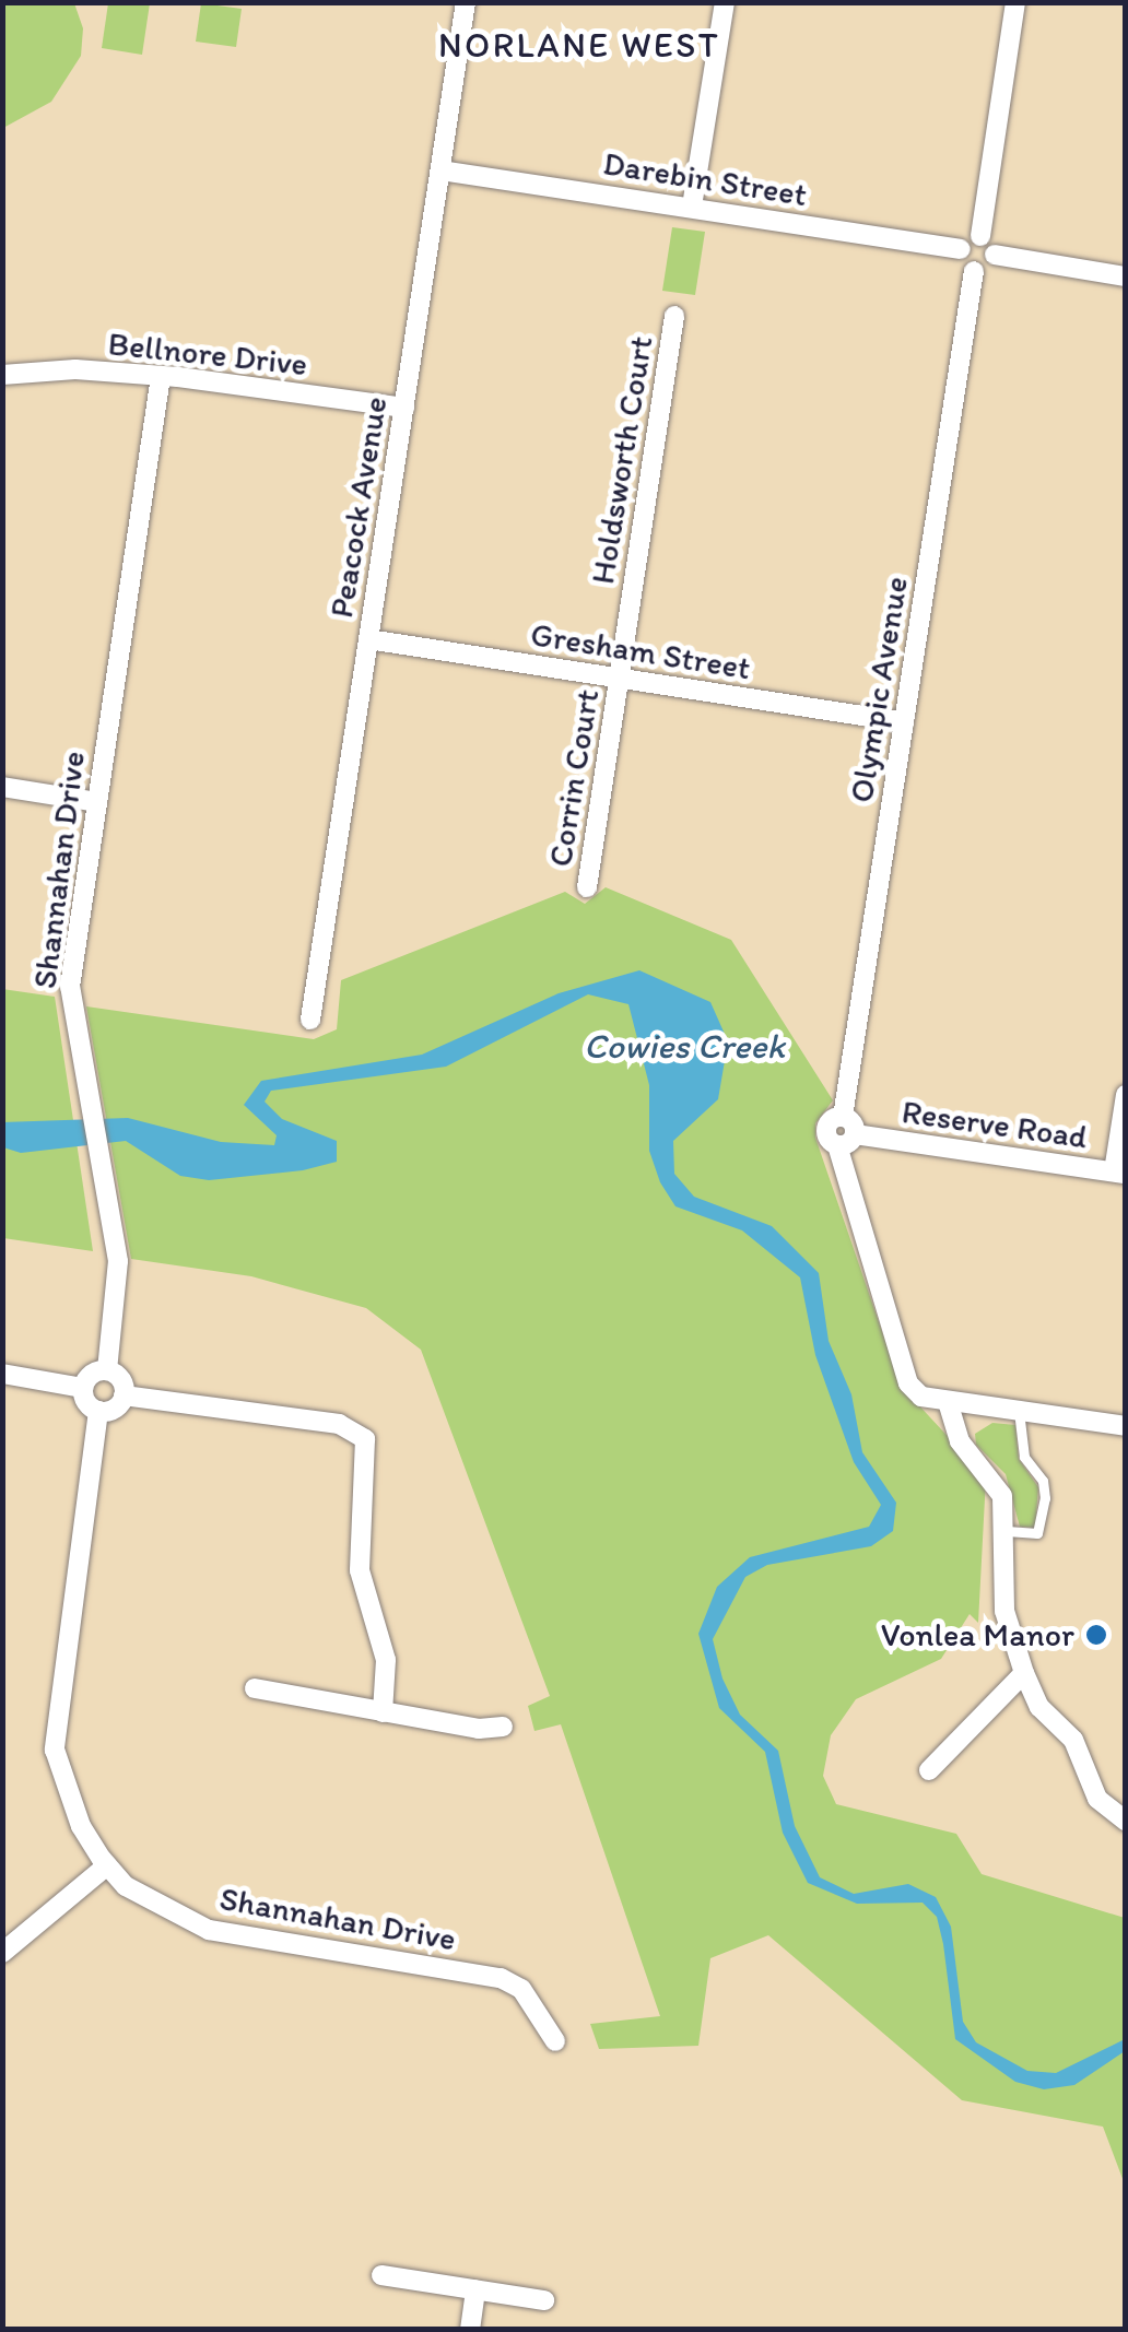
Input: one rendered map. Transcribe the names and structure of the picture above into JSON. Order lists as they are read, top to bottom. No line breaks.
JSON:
{"streets":{"street":["Darebin Street","Bellnore Drive","Holdsworth Court","Peacock Avenue","Gresham Street","Olympic Avenue","Corrin Court","Shannahan Drive","Reserve Road"]},"crossings":[["Darebin Street","Peacock Avenue"],["Bellnore Drive","Peacock Avenue"],["Bellnore Drive","Shannahan Drive"],["Holdsworth Court","Gresham Street"],["Holdsworth Court","Corrin Court"],["Peacock Avenue","Gresham Street"],["Gresham Street","Olympic Avenue"],["Gresham Street","Corrin Court"],["Olympic Avenue","Reserve Road"]],"districts":["NORLANE WEST"],"water":["Cowies Creek"],"places":["Vonlea Manor"]}
